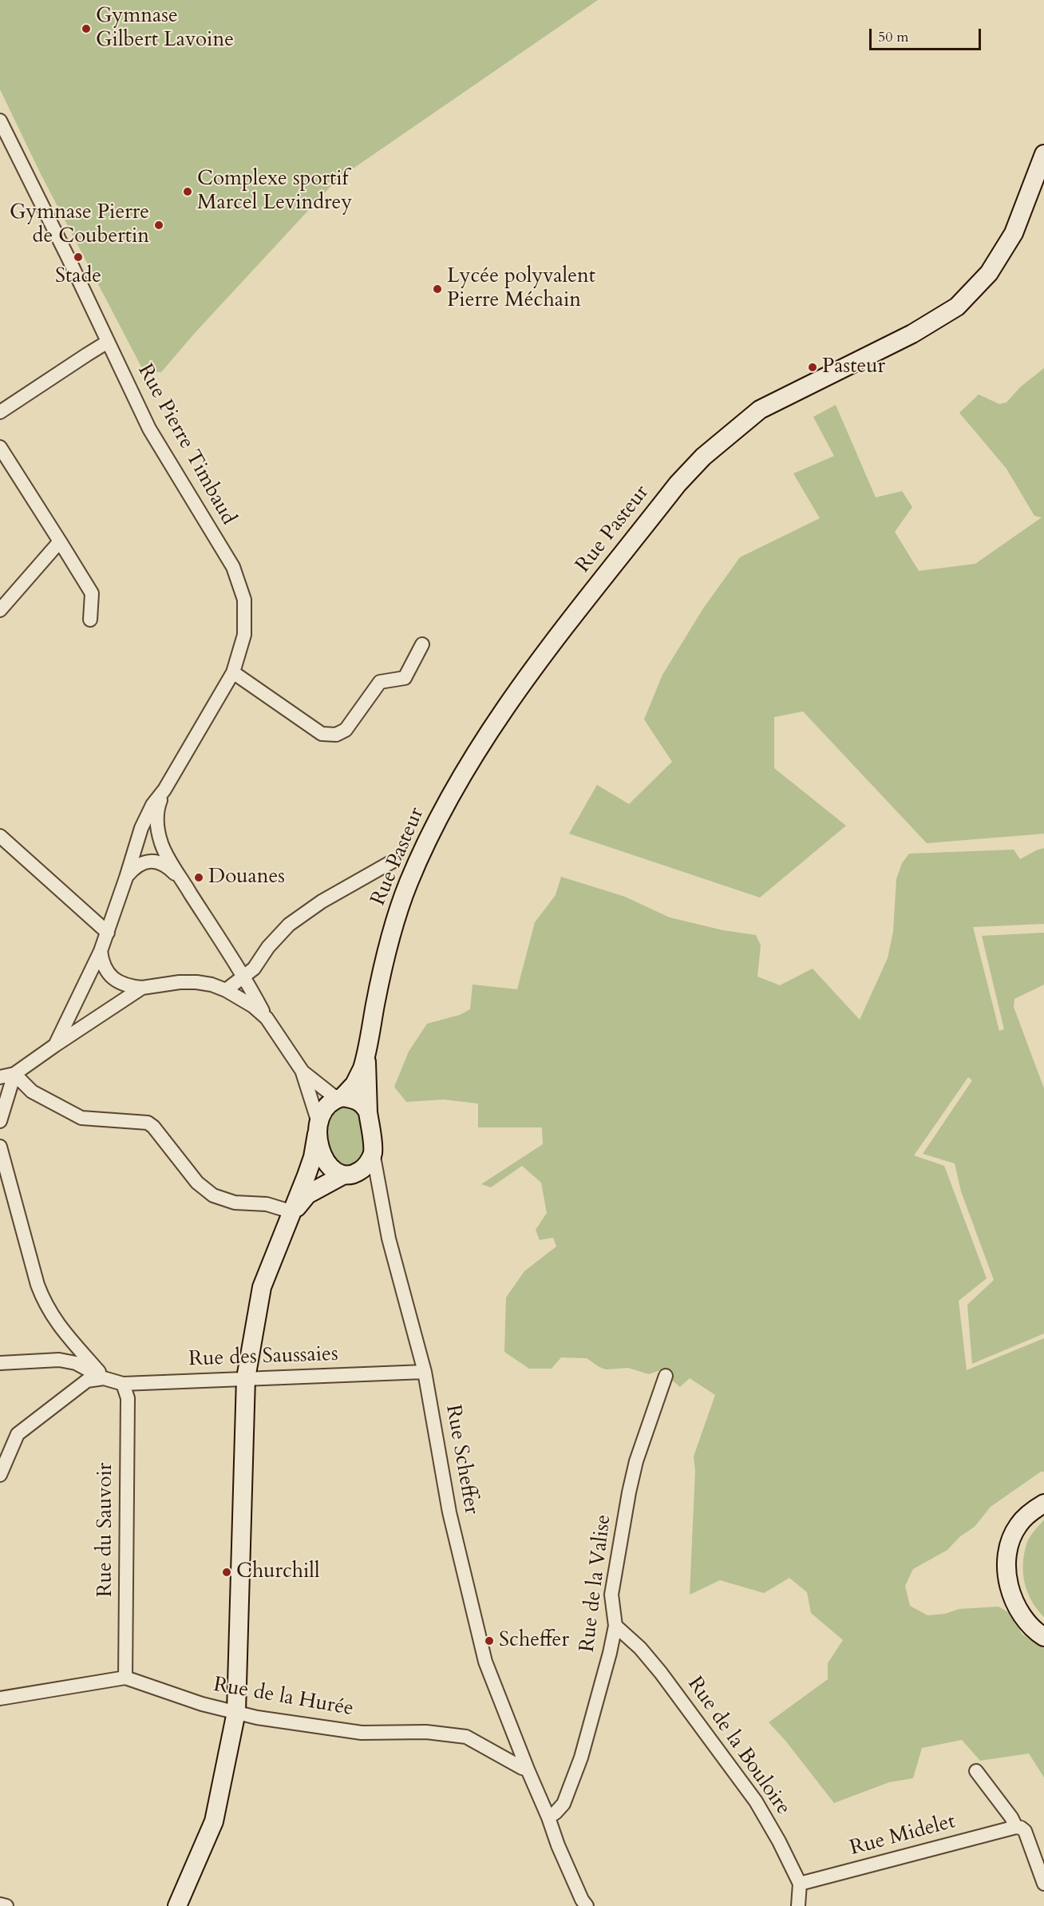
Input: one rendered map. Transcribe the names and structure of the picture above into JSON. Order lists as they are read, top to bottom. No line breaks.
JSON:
{"streets":{"main road":["Rue Pasteur"],"street":["Rue Pierre Timbaud","Rue des Saussaies","Rue Scheffer","Rue du Sauvoir","Rue de la Valise","Rue de la Hurée","Rue de la Bouloire","Rue Midelet"]},"crossings":[["Rue Pasteur","Rue Scheffer"],["Rue des Saussaies","Rue Scheffer"],["Rue des Saussaies","Rue du Sauvoir"],["Rue Scheffer","Rue de la Valise"],["Rue Scheffer","Rue de la Hurée"],["Rue du Sauvoir","Rue de la Hurée"],["Rue de la Valise","Rue de la Bouloire"],["Rue de la Bouloire","Rue Midelet"]],"places":["Gymnase Gilbert Lavoine","Complexe sportif Marcel Levindrey","Gymnase Pierre de Coubertin","Stade","Lycée polyvalent Pierre Méchain","Pasteur","Douanes","Churchill","Scheffer"],"scale_bar":"50 m"}
